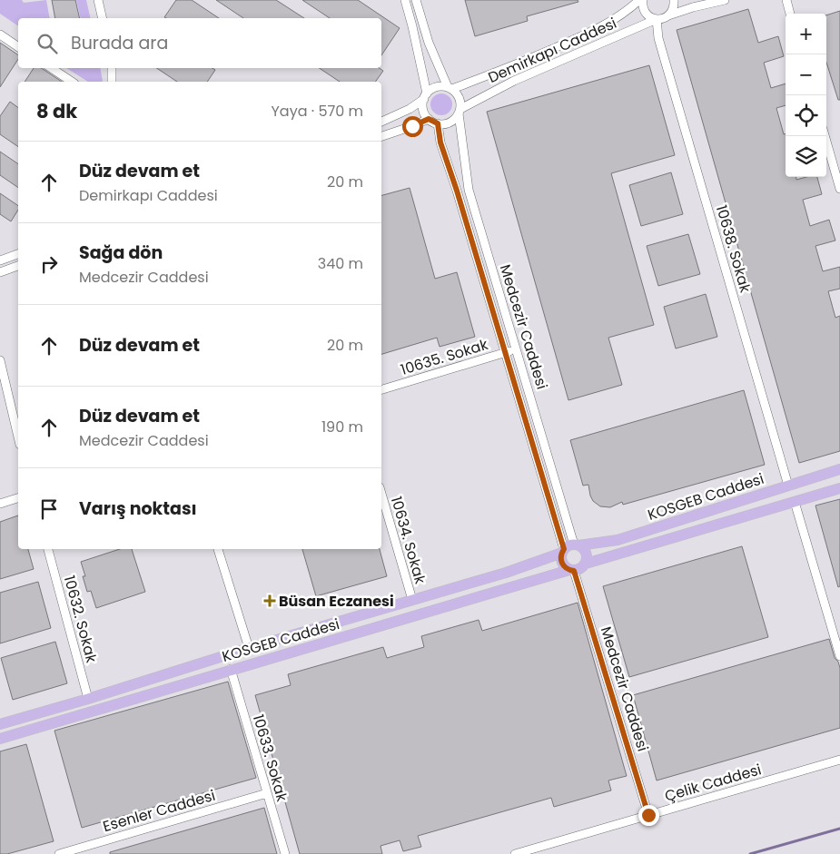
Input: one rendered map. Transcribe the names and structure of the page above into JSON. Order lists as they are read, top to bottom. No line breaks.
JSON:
{"streets":{"main road":["KOSGEB Caddesi"],"street":["Demirkapı Caddesi","10638. Sokak","Medcezir Caddesi","10635. Sokak","10634. Sokak","10632. Sokak","10633. Sokak","Çelik Caddesi","Esenler Caddesi"]},"crossings":[["Demirkapı Caddesi","10638. Sokak"],["Demirkapı Caddesi","Medcezir Caddesi"],["10638. Sokak","KOSGEB Caddesi"],["Medcezir Caddesi","10635. Sokak"],["Medcezir Caddesi","KOSGEB Caddesi"],["Medcezir Caddesi","Çelik Caddesi"],["KOSGEB Caddesi","10634. Sokak"],["KOSGEB Caddesi","10632. Sokak"],["KOSGEB Caddesi","10633. Sokak"],["10633. Sokak","Esenler Caddesi"]],"places":{"health":["Büsan Eczanesi"]},"page":{"map_buttons":["+","−"],"search":"Burada ara","heading":["8 dk","Yaya · 570 m"],"list":[["Düz devam et","Demirkapı Caddesi","20 m"],["Sağa dön","Medcezir Caddesi","340 m"],["Düz devam et","20 m"],["Düz devam et","Medcezir Caddesi","190 m"],"Varış noktası"]}}
